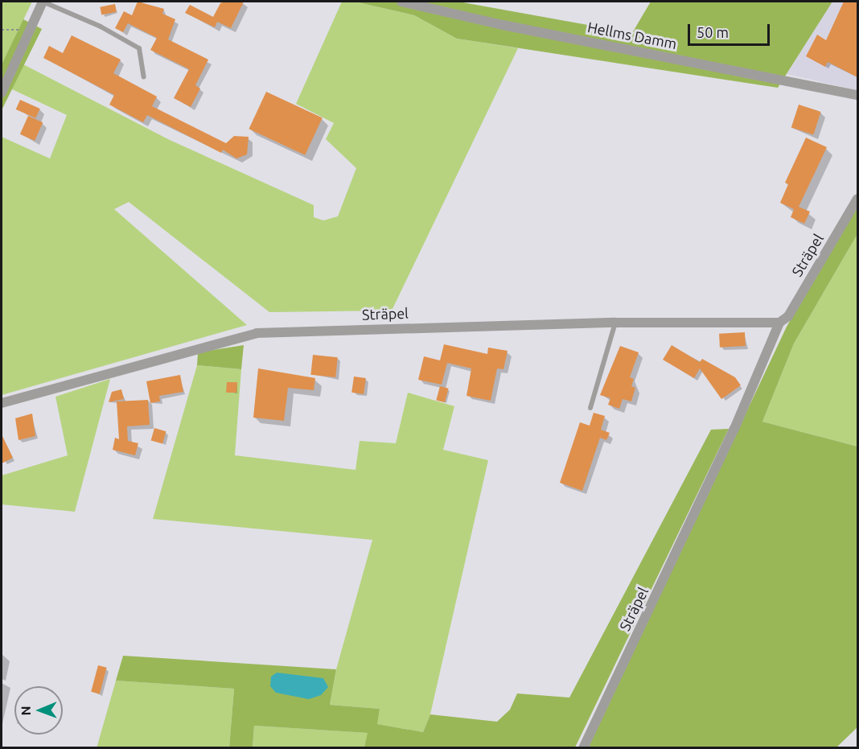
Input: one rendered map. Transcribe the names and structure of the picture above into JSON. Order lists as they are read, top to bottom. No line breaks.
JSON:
{"streets":{"street":["Hellms Damm","Sträpel"]},"scale_bar":"50 m","north":"left"}
